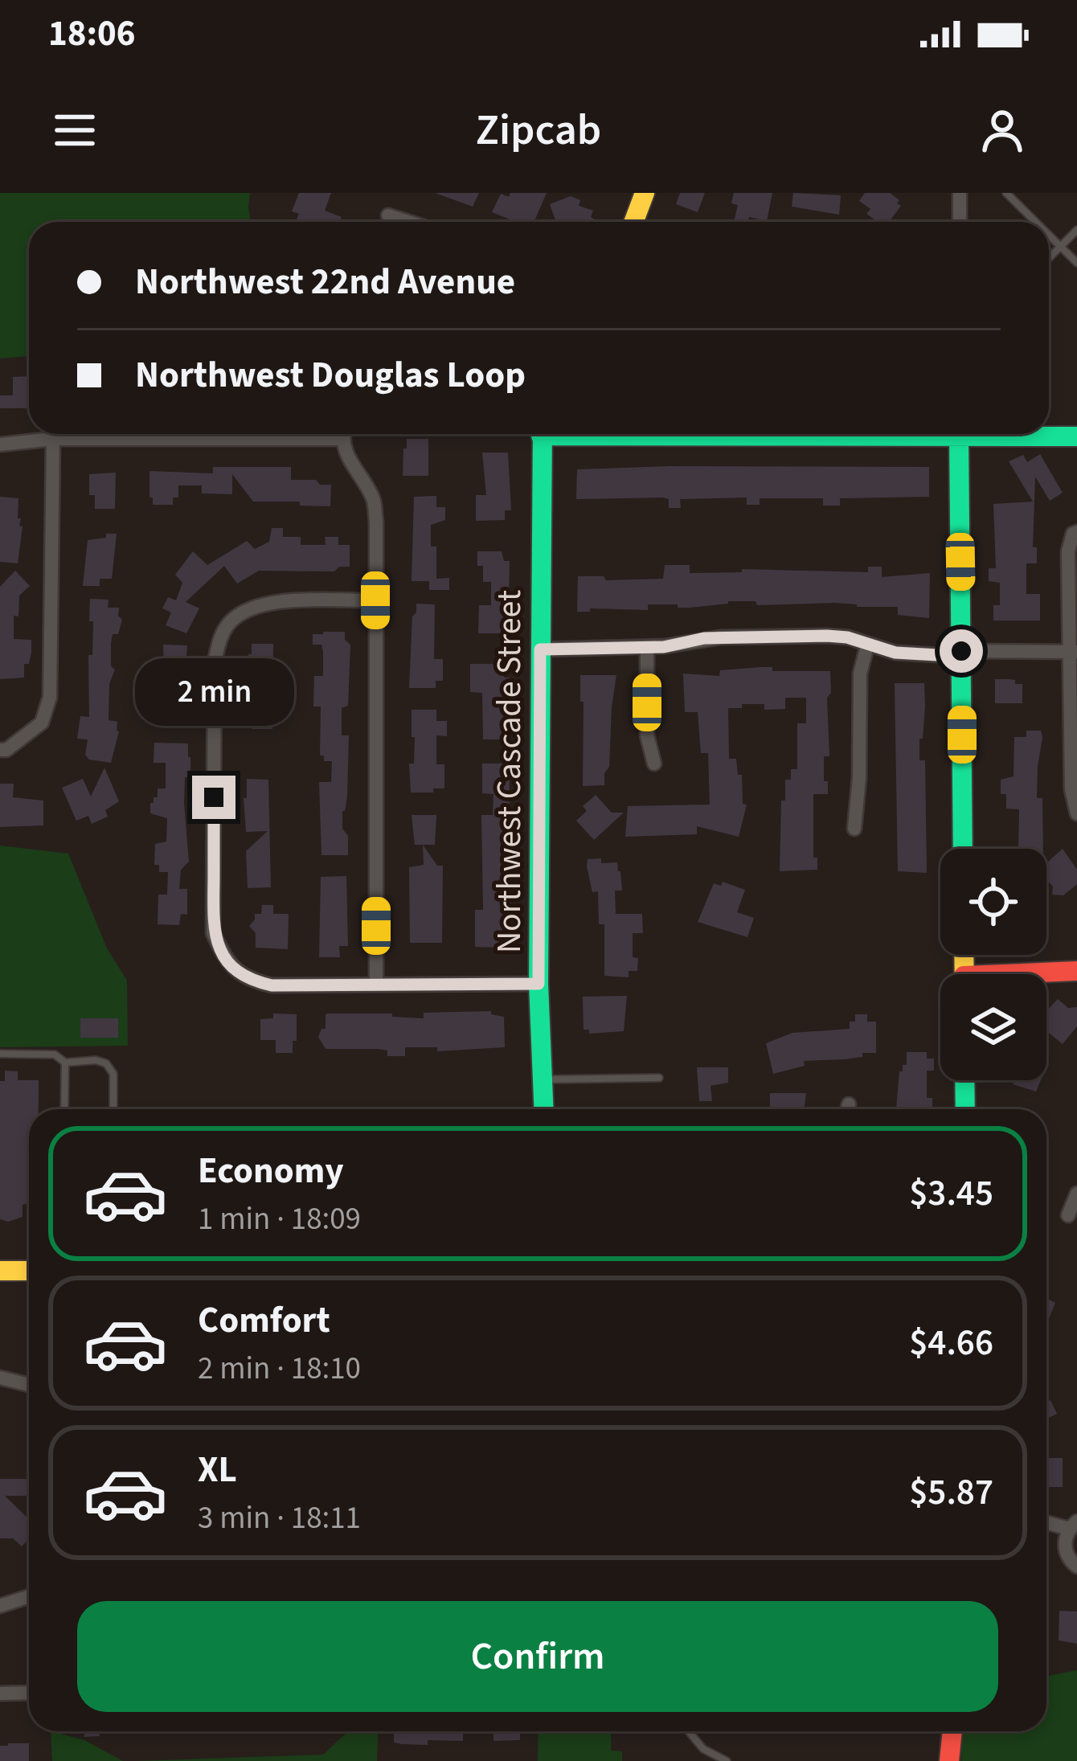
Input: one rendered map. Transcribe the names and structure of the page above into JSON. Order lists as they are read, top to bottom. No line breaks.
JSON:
{"streets":{"street":["Northwest Cascade Street"]},"page":{"status":"18:06","header":"Zipcab","banner":["Northwest 22nd Avenue","Northwest Douglas Loop"],"bubble":"2 min","list":[{"name":"Economy","note":"1 min · 18:09","value":"$3.45"},{"name":"Comfort","note":"2 min · 18:10","value":"$4.66"},{"name":"XL","note":"3 min · 18:11","value":"$5.87"}],"buttons":"Confirm"}}
